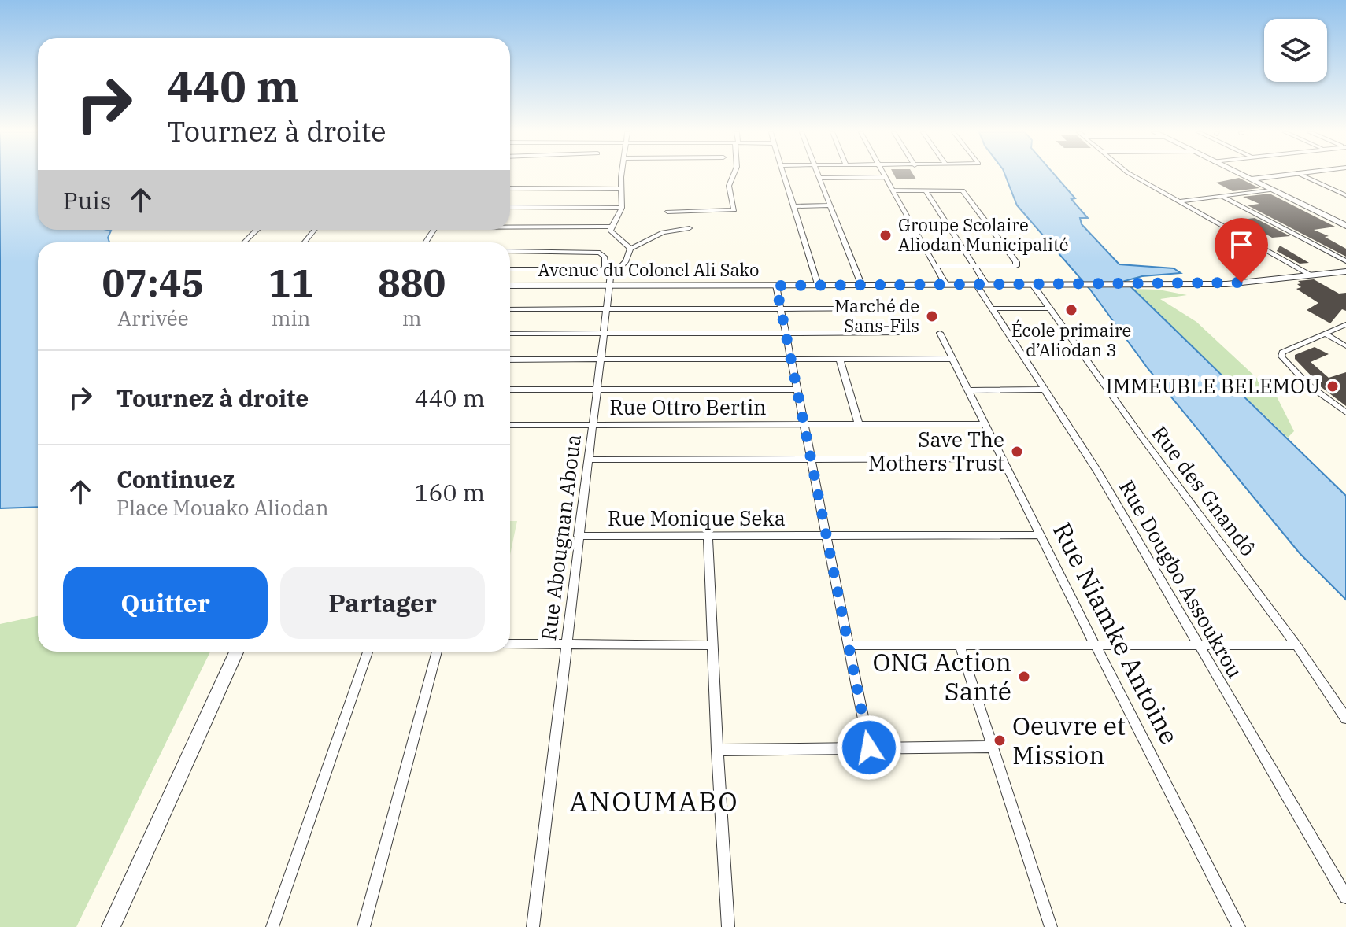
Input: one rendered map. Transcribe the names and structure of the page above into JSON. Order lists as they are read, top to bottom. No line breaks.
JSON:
{"streets":{"street":["Avenue du Colonel Ali Sako","Rue Ottro Bertin","Rue des Gnandô","Rue Monique Seka","Rue Abougnan Aboua","Rue Dougbo Assoukrou","Rue Niamke Antoine"]},"crossings":[["Avenue du Colonel Ali Sako","Rue des Gnandô"],["Avenue du Colonel Ali Sako","Rue Abougnan Aboua"],["Avenue du Colonel Ali Sako","Rue Dougbo Assoukrou"],["Rue Ottro Bertin","Rue Abougnan Aboua"],["Rue Ottro Bertin","Rue Niamke Antoine"],["Rue Monique Seka","Rue Abougnan Aboua"],["Rue Monique Seka","Rue Niamke Antoine"]],"districts":["ANOUMABO"],"places":["Groupe Scolaire Aliodan Municipalité","École primaire d’Aliodan 3","Marché de Sans-Fils","IMMEUBLE BELEMOU","Save The Mothers Trust","ONG Action Santé","Oeuvre et Mission"],"page":{"turn":["440 m","Tournez à droite"],"then":"Puis","eta":["07:45","Arrivée","11","min","880","m"],"list":[{"name":"Tournez à droite","value":"440 m"},{"name":"Continuez","note":"Place Mouako Aliodan","value":"160 m"}],"buttons":["Quitter","Partager"]}}
